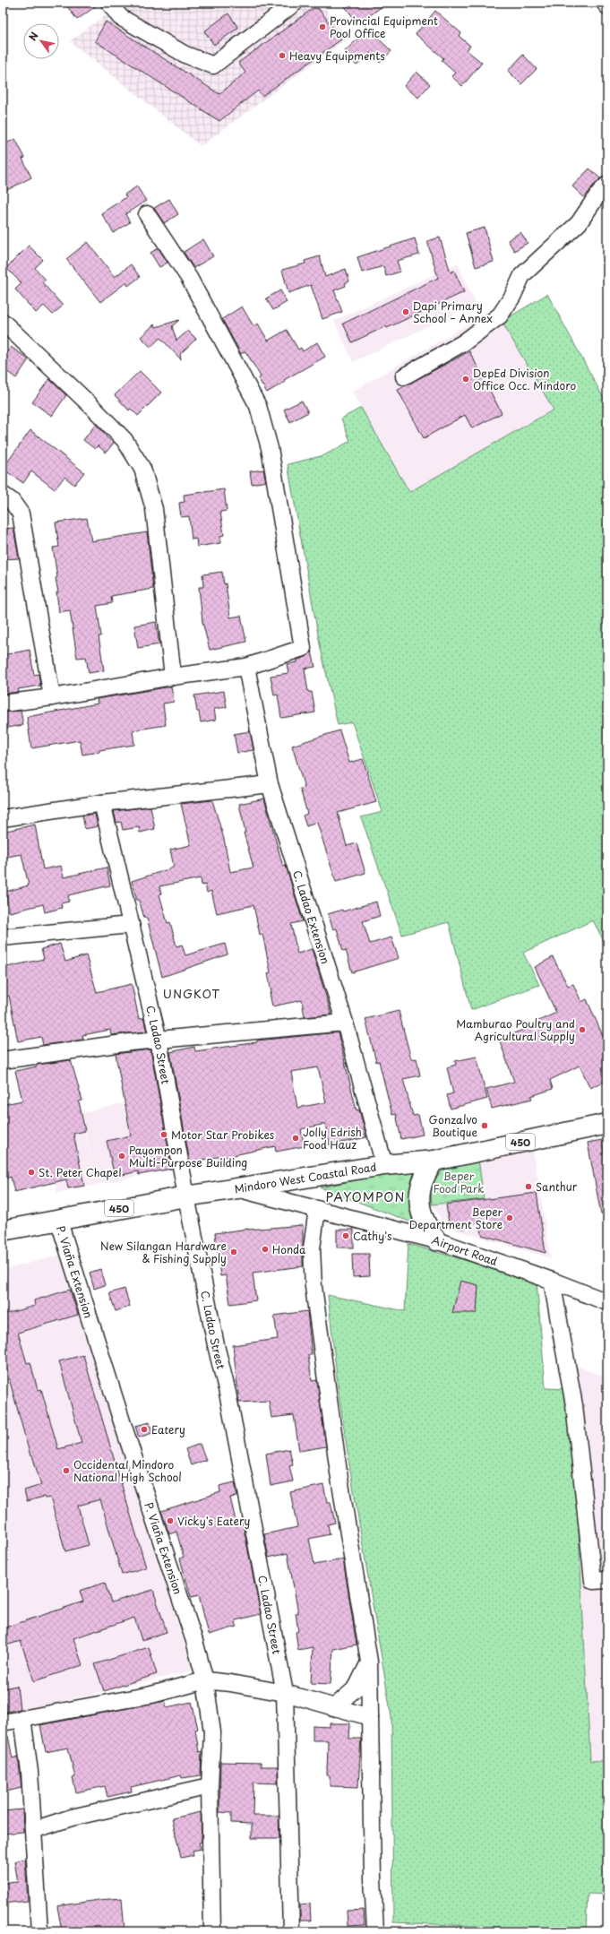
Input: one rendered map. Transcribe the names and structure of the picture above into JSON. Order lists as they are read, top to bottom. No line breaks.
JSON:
{"streets":{"main road":["450","Mindoro West Coastal Road"],"street":["C. Ladao Extension","C. Ladao Street","Airport Road","P. Viaña Extension"]},"crossings":[["C. Ladao Extension","Mindoro West Coastal Road"],["C. Ladao Street","Mindoro West Coastal Road"],["Mindoro West Coastal Road","Airport Road"],["Mindoro West Coastal Road","P. Viaña Extension"]],"districts":["UNGKOT","PAYOMPON"],"parks":["Beper Food Park"],"places":["Provincial Equipment Pool Office","Heavy Equipments","Dapi Primary School – Annex","DepEd Division Office Occ. Mindoro","Mamburao Poultry and Agricultural Supply","Gonzalvo Boutique","Motor Star Probikes","Jolly Edrish Food Hauz","Payompon Multi-Purpose Building","St. Peter Chapel","Santhur","Beper Department Store","Cathy's","Honda","New Silangan Hardware & Fishing Supply","Eatery","Occidental Mindoro National High School","Vicky's Eatery"],"north":"top left"}
